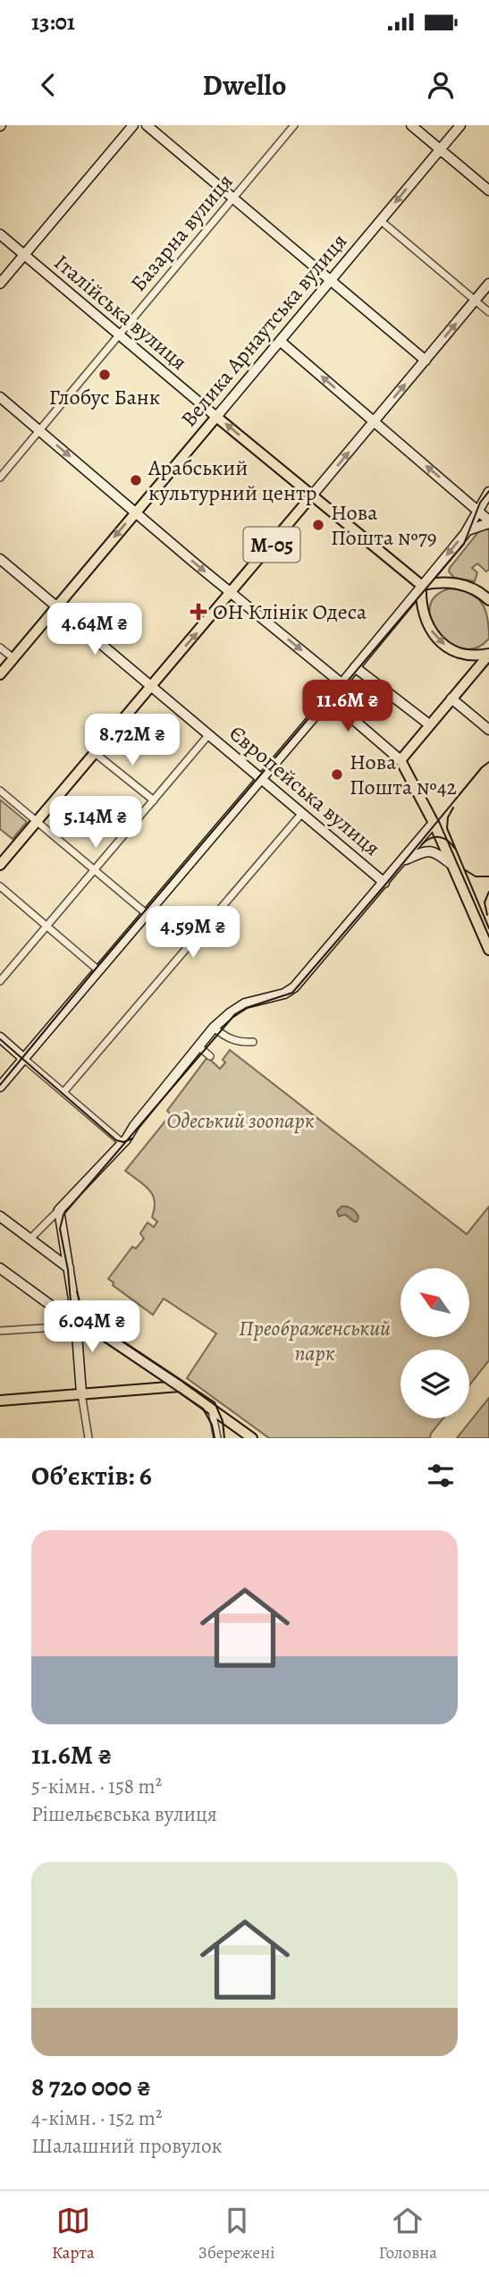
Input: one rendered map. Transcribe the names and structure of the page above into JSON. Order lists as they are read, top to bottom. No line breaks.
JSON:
{"streets":{"main road":["Італійська вулиця","Велика Арнаутська вулиця","М-05","Європейська вулиця"],"street":["Базарна вулиця"]},"crossings":[["Базарна вулиця","Італійська вулиця"],["Італійська вулиця","Велика Арнаутська вулиця"],["Італійська вулиця","М-05"],["Велика Арнаутська вулиця","Європейська вулиця"],["М-05","Європейська вулиця"]],"parks":["Одеський зоопарк","Преображенський парк"],"places":{"other":["Глобус Банк","Арабський культурний центр","Нова Пошта №79","Нова Пошта №42"],"health":["ОН Клінік Одеса"]},"north":"top left","page":{"status":"13:01","header":"Dwello","price":["4.64M ₴","11.6M ₴","8.72M ₴","5.14M ₴","4.59M ₴","6.04M ₴"],"heading":"Об’єктів: 6","list":[{"name":"11.6M ₴","note":"5-кімн. · 158 m² · Рішельєвська вулиця"},{"name":"8 720 000 ₴","note":"4-кімн. · 152 m² · Шалашний провулок"}],"tabs":["Карта","Збережені","Головна"]}}
